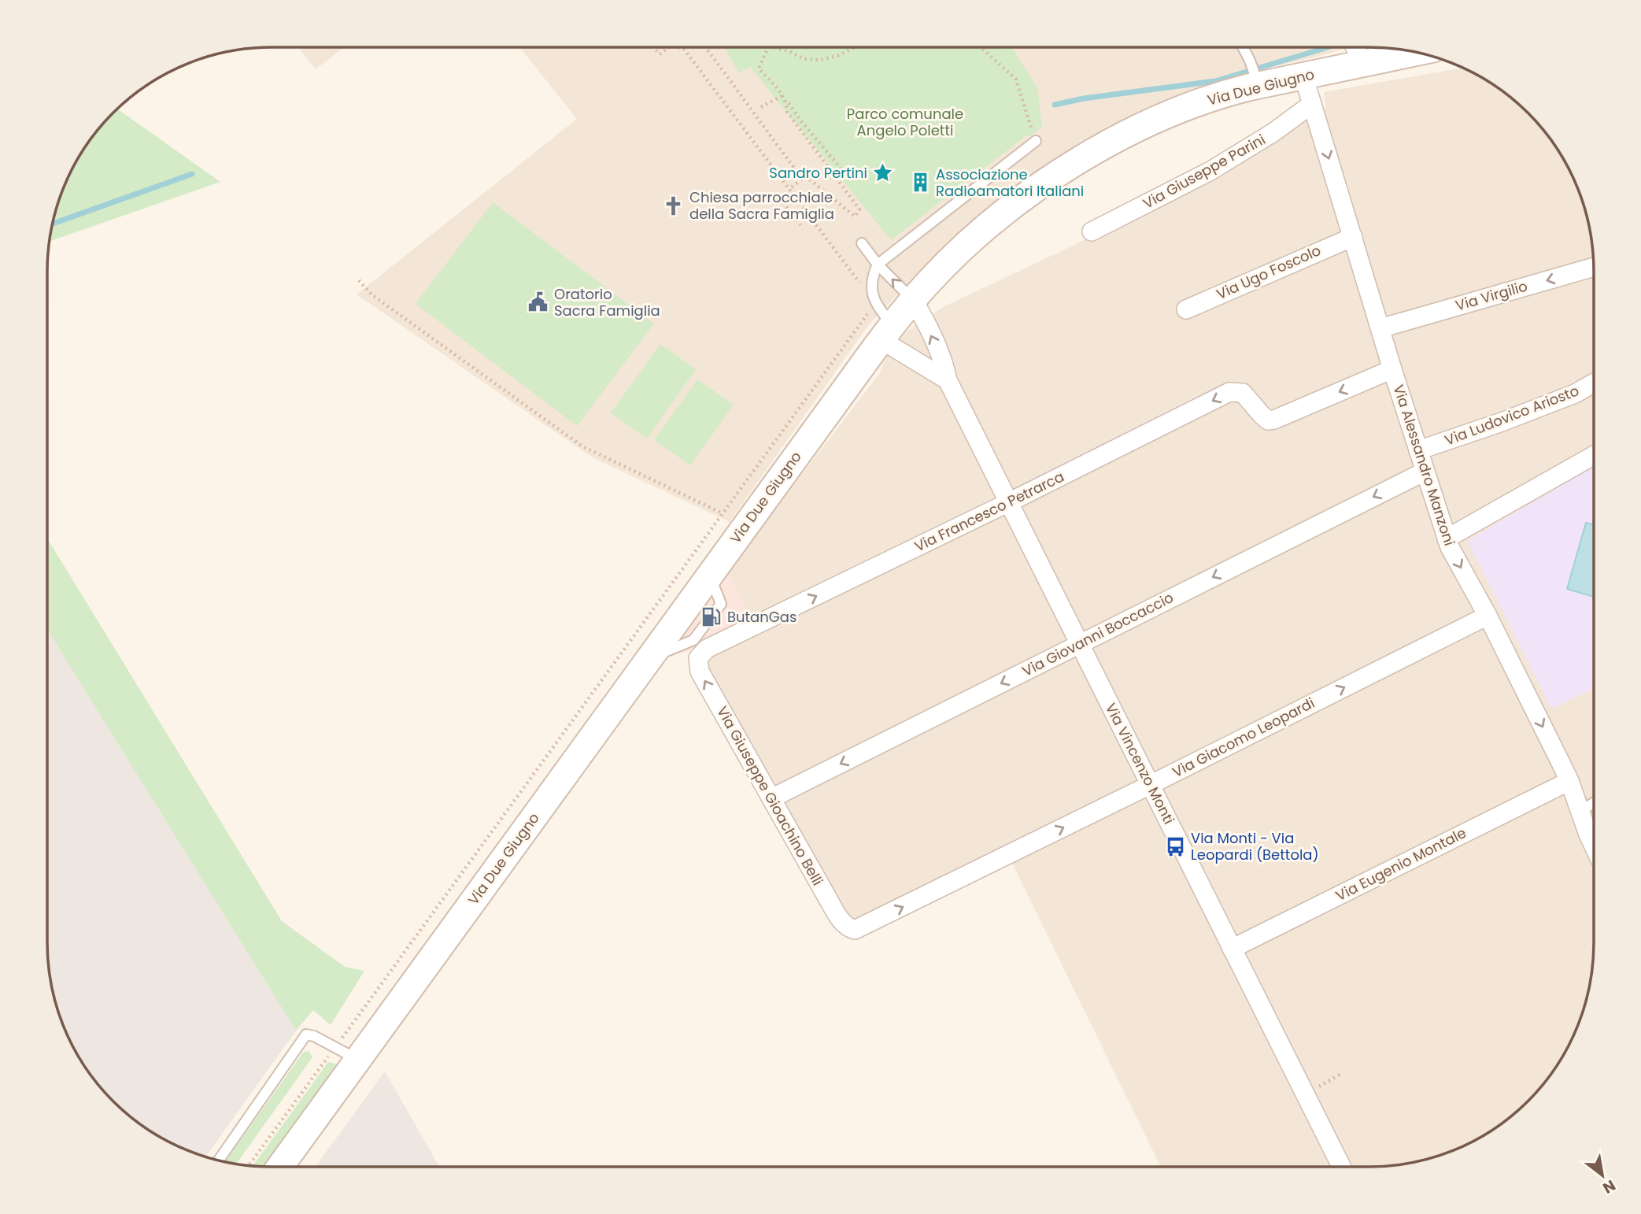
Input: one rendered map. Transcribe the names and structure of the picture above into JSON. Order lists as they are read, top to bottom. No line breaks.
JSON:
{"streets":{"main road":["Via Due Giugno"],"street":["Via Giuseppe Parini","Via Ugo Foscolo","Via Virgilio","Via Ludovico Ariosto","Via Alessandro Manzoni","Via Francesco Petrarca","Via Giovanni Boccaccio","Via Giacomo Leopardi","Via Vincenzo Monti","Via Giuseppe Gioachino Belli","Via Eugenio Montale"]},"crossings":[["Via Due Giugno","Via Alessandro Manzoni"],["Via Due Giugno","Via Vincenzo Monti"],["Via Giuseppe Parini","Via Alessandro Manzoni"],["Via Ugo Foscolo","Via Alessandro Manzoni"],["Via Virgilio","Via Alessandro Manzoni"],["Via Ludovico Ariosto","Via Alessandro Manzoni"],["Via Alessandro Manzoni","Via Francesco Petrarca"],["Via Alessandro Manzoni","Via Giovanni Boccaccio"],["Via Alessandro Manzoni","Via Giacomo Leopardi"],["Via Alessandro Manzoni","Via Eugenio Montale"],["Via Francesco Petrarca","Via Vincenzo Monti"],["Via Francesco Petrarca","Via Giuseppe Gioachino Belli"],["Via Giovanni Boccaccio","Via Vincenzo Monti"],["Via Giovanni Boccaccio","Via Giuseppe Gioachino Belli"],["Via Giacomo Leopardi","Via Vincenzo Monti"],["Via Giacomo Leopardi","Via Giuseppe Gioachino Belli"],["Via Vincenzo Monti","Via Eugenio Montale"]],"one_way":["Via Virgilio","Via Alessandro Manzoni","Via Giovanni Boccaccio","Via Giacomo Leopardi","Via Giuseppe Gioachino Belli"],"parks":["Parco comunale Angelo Poletti"],"places":{"place":["Sandro Pertini"],"building":["Associazione Radioamatori Italiani"],"church":["Chiesa parrocchiale della Sacra Famiglia"],"public building":["Oratorio Sacra Famiglia"],"fuel station":["ButanGas"],"bus stop":["Via Monti - Via Leopardi (Bettola)"]},"north":"bottom right"}
